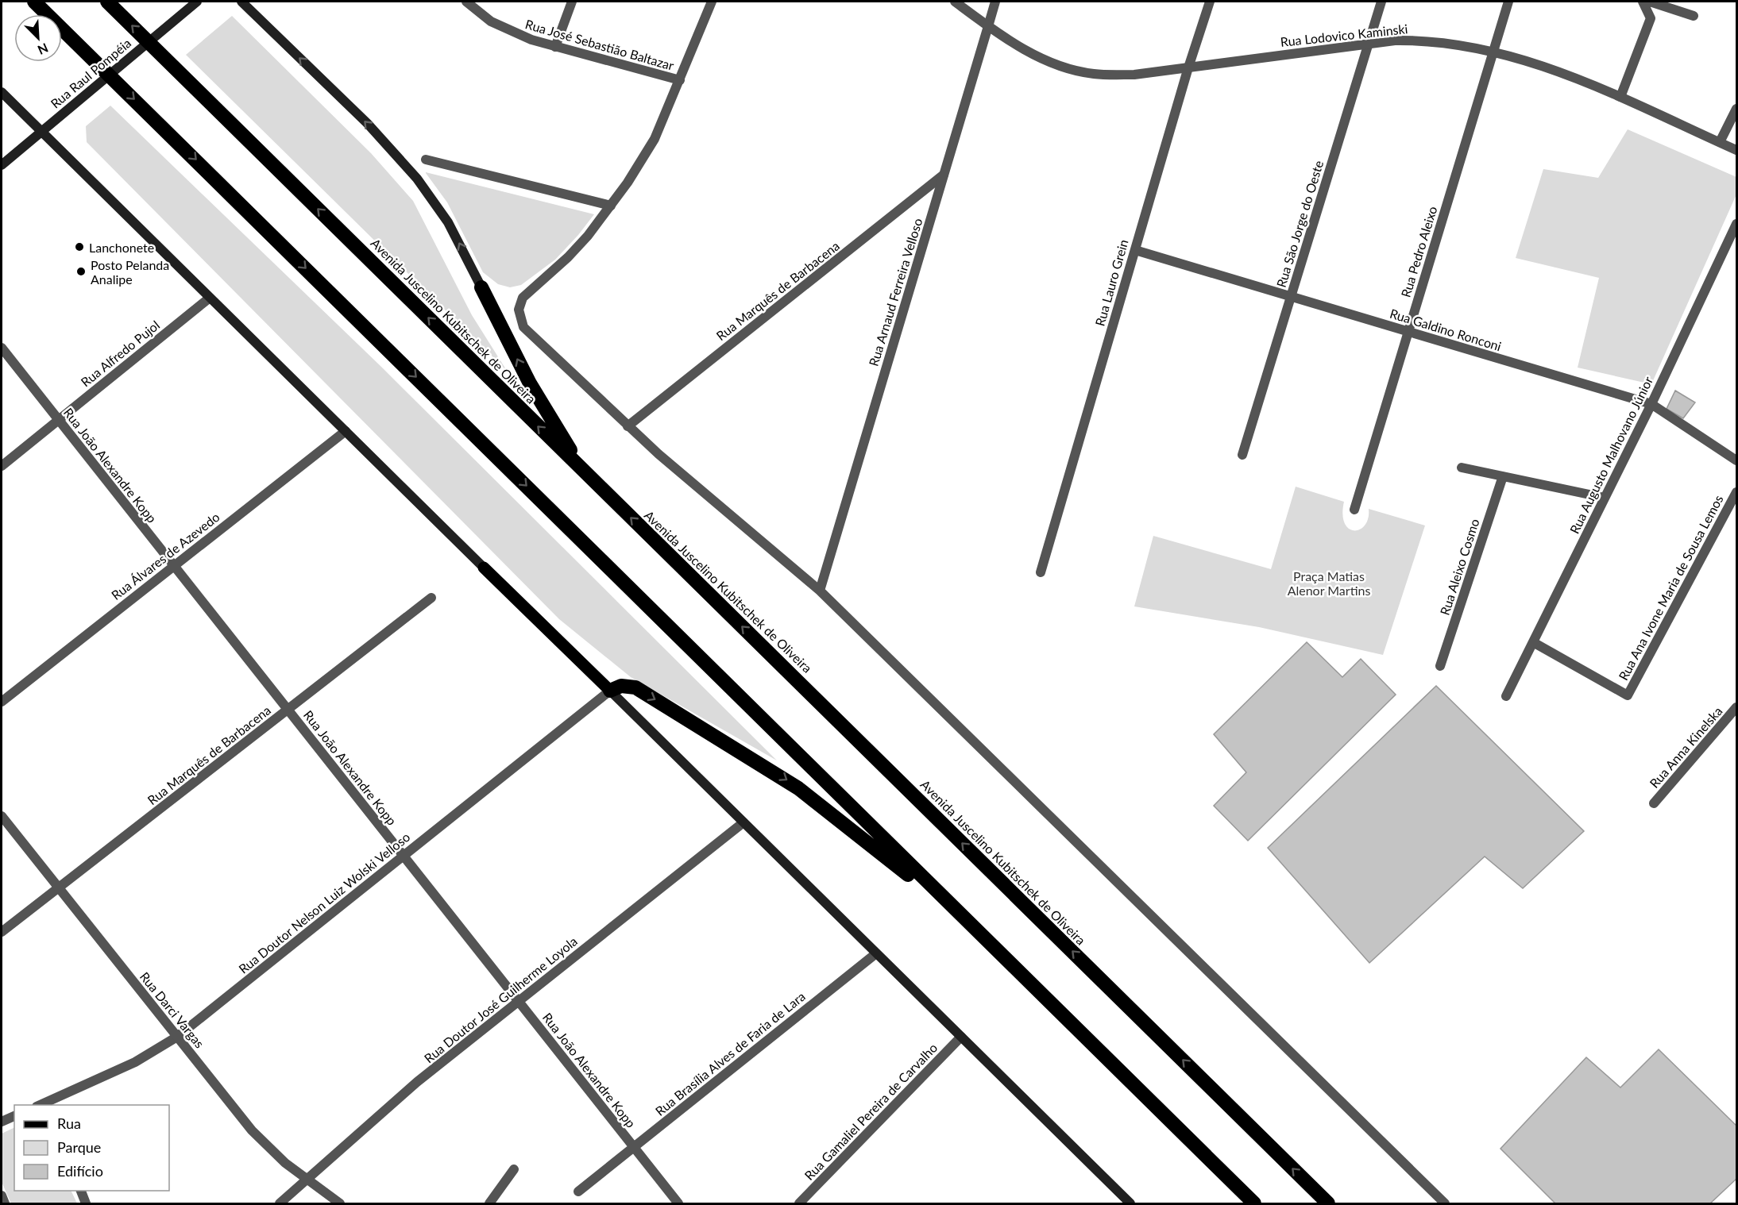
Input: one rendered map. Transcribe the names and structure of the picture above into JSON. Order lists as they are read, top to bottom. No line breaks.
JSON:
{"streets":{"highway":["Avenida Juscelino Kubitschek de Oliveira"],"main road":["Rua Raul Pompéia"],"street":["Rua Lodovico Kaminski","Rua José Sebastião Baltazar","Rua São Jorge do Oeste","Rua Pedro Aleixo","Rua Lauro Grein","Rua Marquês de Barbacena","Rua Arnaud Ferreira Velloso","Rua Galdino Ronconi","Rua Alfredo Pujol","Rua Augusto Malhovano Júnior","Rua João Alexandre Kopp","Rua Álvares de Azevedo","Rua Aleixo Cosmo","Rua Ana Ivone Maria de Sousa Lemos","Rua Anna Kinelska","Rua Doutor Nelson Luiz Wolski Velloso","Rua Doutor José Guilherme Loyola","Rua Darci Vargas","Rua Brasília Alves de Faria de Lara","Rua Gamaliel Pereira de Carvalho"]},"crossings":[["Rua Lodovico Kaminski","Rua São Jorge do Oeste"],["Rua Lodovico Kaminski","Rua Pedro Aleixo"],["Rua Lodovico Kaminski","Rua Lauro Grein"],["Rua Lodovico Kaminski","Rua Arnaud Ferreira Velloso"],["Rua São Jorge do Oeste","Rua Galdino Ronconi"],["Rua Pedro Aleixo","Rua Galdino Ronconi"],["Rua Lauro Grein","Rua Galdino Ronconi"],["Rua Marquês de Barbacena","Rua Arnaud Ferreira Velloso"],["Rua Marquês de Barbacena","Rua João Alexandre Kopp"],["Rua Marquês de Barbacena","Rua Darci Vargas"],["Rua Galdino Ronconi","Rua Augusto Malhovano Júnior"],["Rua Alfredo Pujol","Rua João Alexandre Kopp"],["Rua Augusto Malhovano Júnior","Rua Ana Ivone Maria de Sousa Lemos"],["Rua João Alexandre Kopp","Rua Álvares de Azevedo"],["Rua João Alexandre Kopp","Rua Doutor Nelson Luiz Wolski Velloso"],["Rua João Alexandre Kopp","Rua Doutor José Guilherme Loyola"],["Rua João Alexandre Kopp","Rua Brasília Alves de Faria de Lara"],["Rua Doutor Nelson Luiz Wolski Velloso","Rua Darci Vargas"],["Rua Doutor José Guilherme Loyola","Rua Darci Vargas"]],"parks":["Praça Matias Alenor Martins"],"places":["Lanchonete","Posto Pelanda Analipe"],"legend":["Rua","Parque","Edifício"],"north":"bottom right"}
